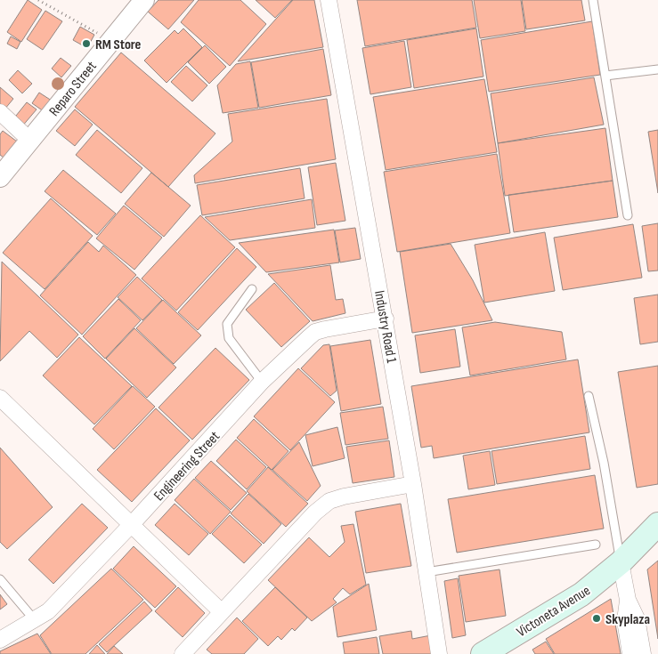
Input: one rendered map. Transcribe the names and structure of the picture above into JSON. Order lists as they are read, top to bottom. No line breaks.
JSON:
{"streets":{"main road":["Victoneta Avenue"],"street":["Reparo Street","Industry Road 1","Engineering Street"]},"crossings":[["Industry Road 1","Engineering Street"]],"places":["RM Store","Skyplaza"]}
